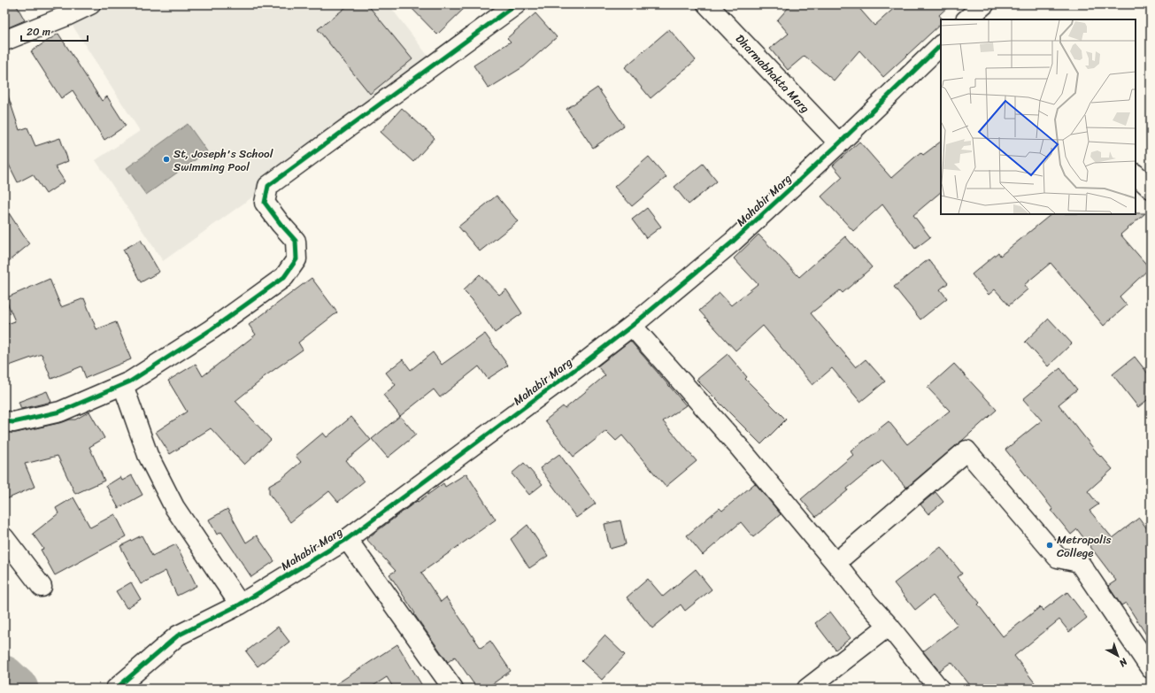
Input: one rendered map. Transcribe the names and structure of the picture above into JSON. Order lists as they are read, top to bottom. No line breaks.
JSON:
{"streets":{"street":["Dharmabhakta Marg","Mahabir Marg"]},"crossings":[["Dharmabhakta Marg","Mahabir Marg"]],"places":["St, Joseph's School Swimming Pool","Metropolis College"],"scale_bar":"20 m","north":"bottom right"}
